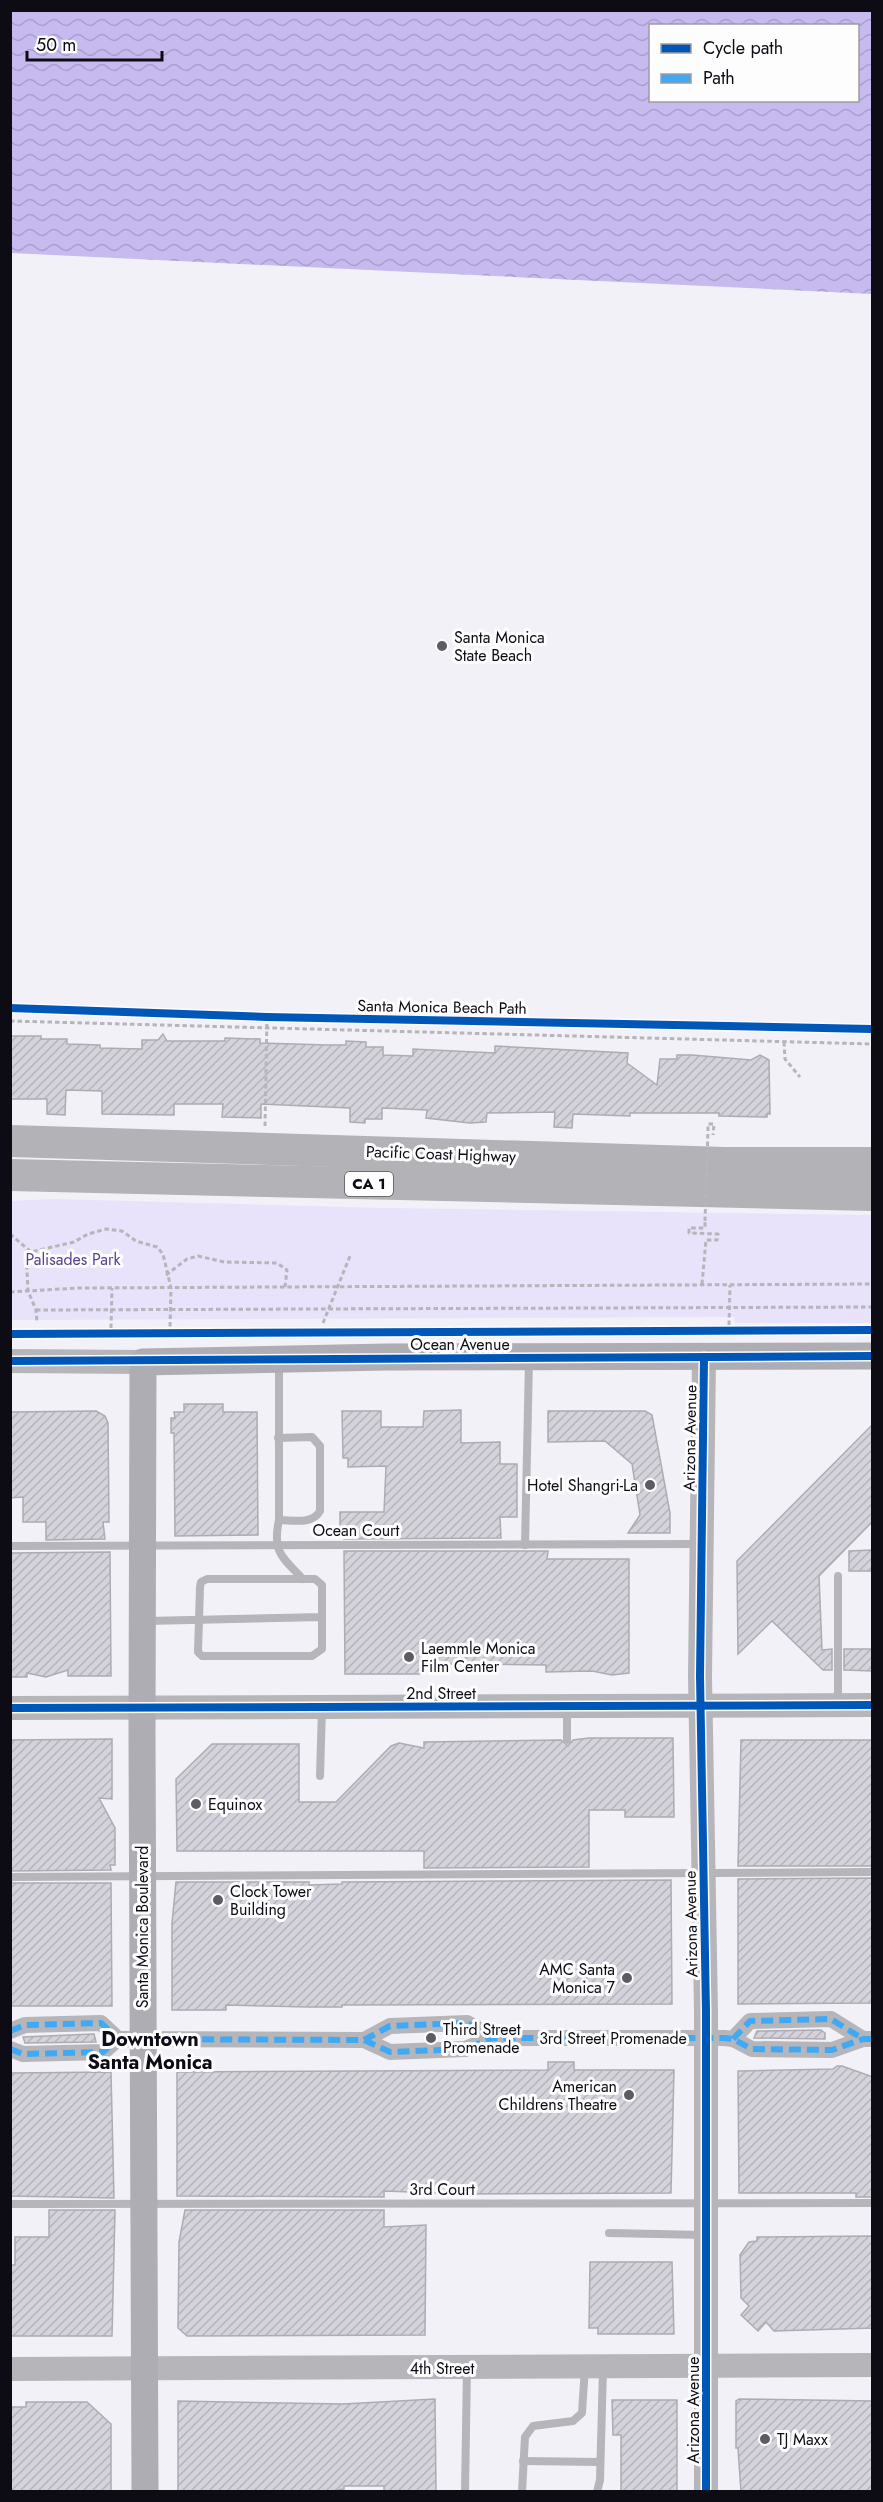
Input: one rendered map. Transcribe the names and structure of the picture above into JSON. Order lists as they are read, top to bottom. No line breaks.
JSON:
{"streets":{"highway":["Pacific Coast Highway","CA 1"],"main road":["Ocean Avenue","Santa Monica Boulevard"],"street":["Arizona Avenue","2nd Street","3rd Street Promenade","4th Street"],"lane":["Ocean Court","3rd Court"],"cycle path":["Santa Monica Beach Path"]},"crossings":[["Ocean Avenue","Arizona Avenue"],["Ocean Avenue","Santa Monica Boulevard"],["Arizona Avenue","Ocean Court"],["Arizona Avenue","2nd Street"],["Arizona Avenue","3rd Street Promenade"],["Arizona Avenue","3rd Court"],["Arizona Avenue","4th Street"],["Ocean Court","Santa Monica Boulevard"],["2nd Street","Santa Monica Boulevard"],["Santa Monica Boulevard","3rd Street Promenade"],["Santa Monica Boulevard","3rd Court"],["Santa Monica Boulevard","4th Street"]],"districts":["Downtown Santa Monica"],"parks":["Palisades Park"],"places":["Santa Monica State Beach","Hotel Shangri-La","Laemmle Monica Film Center","Equinox","Clock Tower Building","AMC Santa Monica 7","Third Street Promenade","American Childrens Theatre","TJ Maxx"],"legend":["Cycle path","Path"],"scale_bar":"50 m"}
